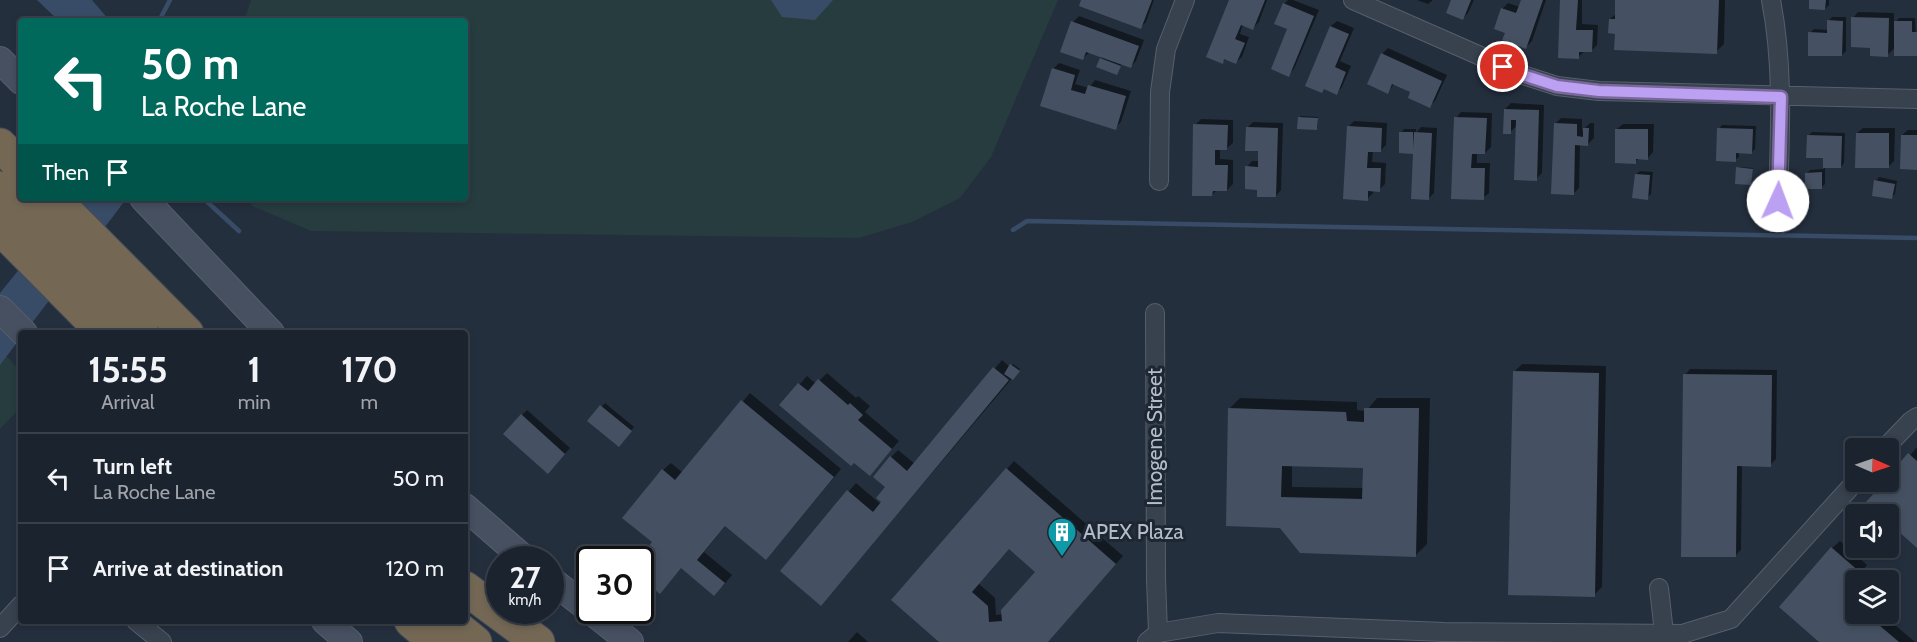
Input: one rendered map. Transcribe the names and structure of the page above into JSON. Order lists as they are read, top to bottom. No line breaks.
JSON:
{"streets":{"street":["Imogene Street"]},"places":{"building":["APEX Plaza"]},"north":"right","page":{"turn":["50 m","La Roche Lane"],"then":"Then","eta":["15:55","Arrival","1","min","170","m"],"list":[{"name":"Turn left","note":"La Roche Lane","value":"50 m"},{"name":"Arrive at destination","value":"120 m"}],"speed":"27 km/h","limit":"30"}}
